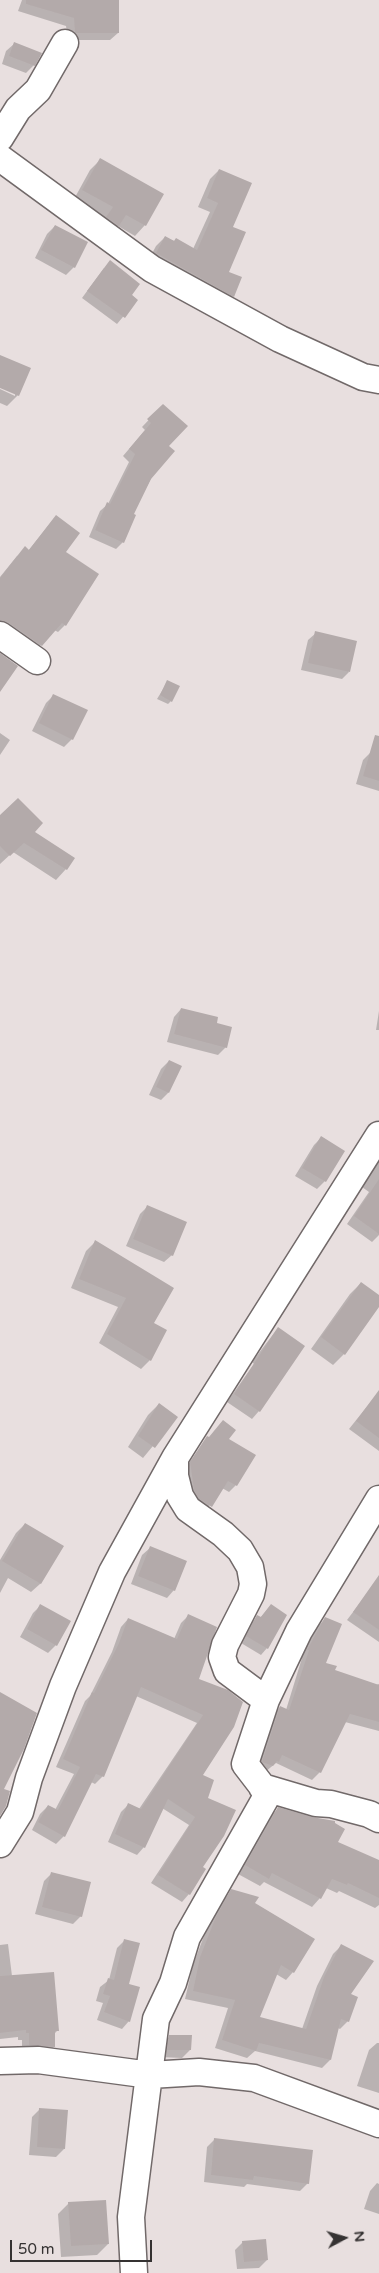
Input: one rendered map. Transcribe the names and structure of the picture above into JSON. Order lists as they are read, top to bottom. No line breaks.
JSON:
{"scale_bar":"50 m","north":"right"}
